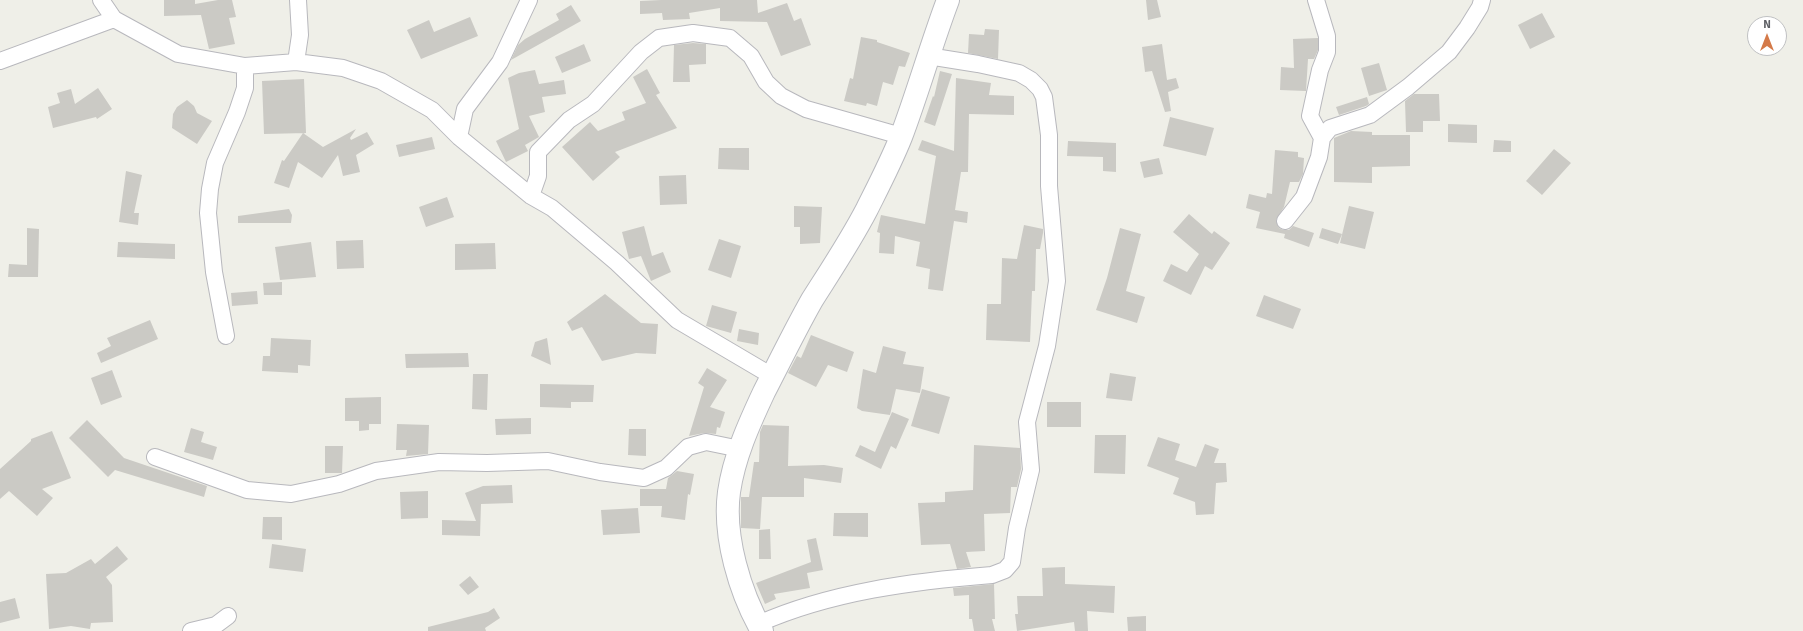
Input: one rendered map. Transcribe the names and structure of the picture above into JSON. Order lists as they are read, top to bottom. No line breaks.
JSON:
{"north":"top"}
